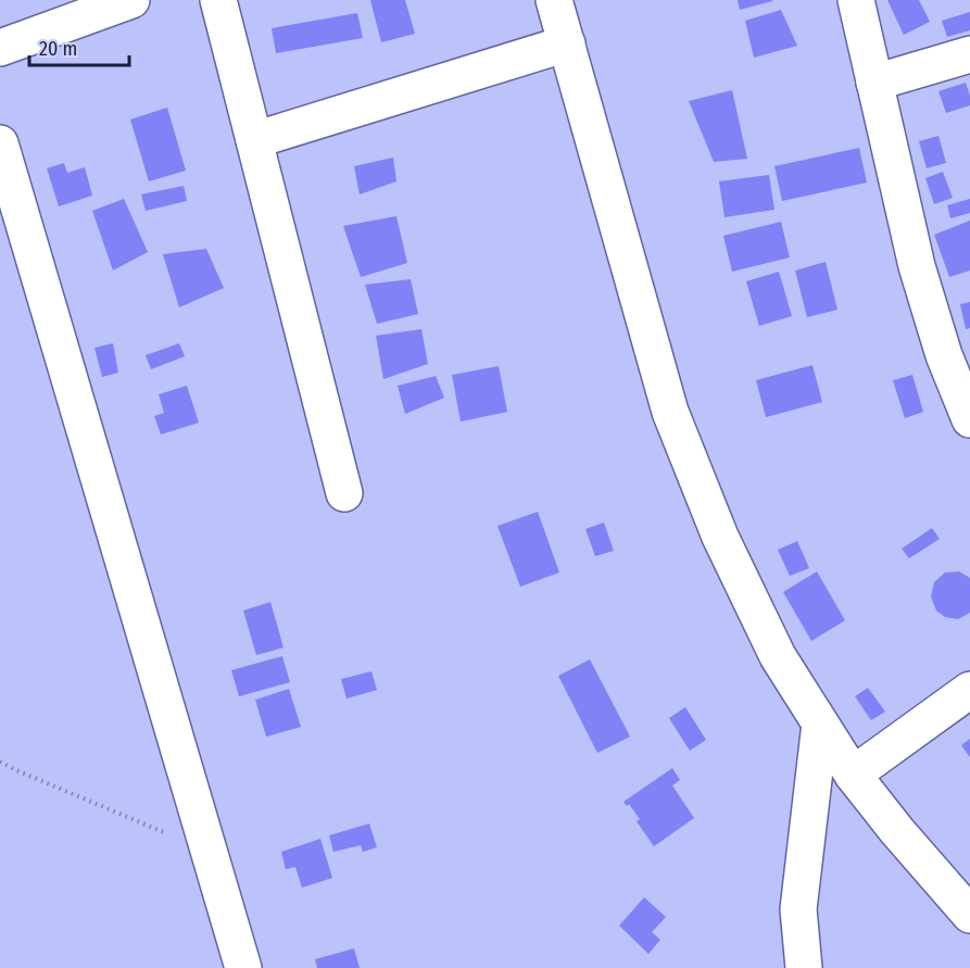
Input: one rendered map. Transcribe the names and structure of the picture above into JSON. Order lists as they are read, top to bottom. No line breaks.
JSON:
{"scale_bar":"20 m"}
